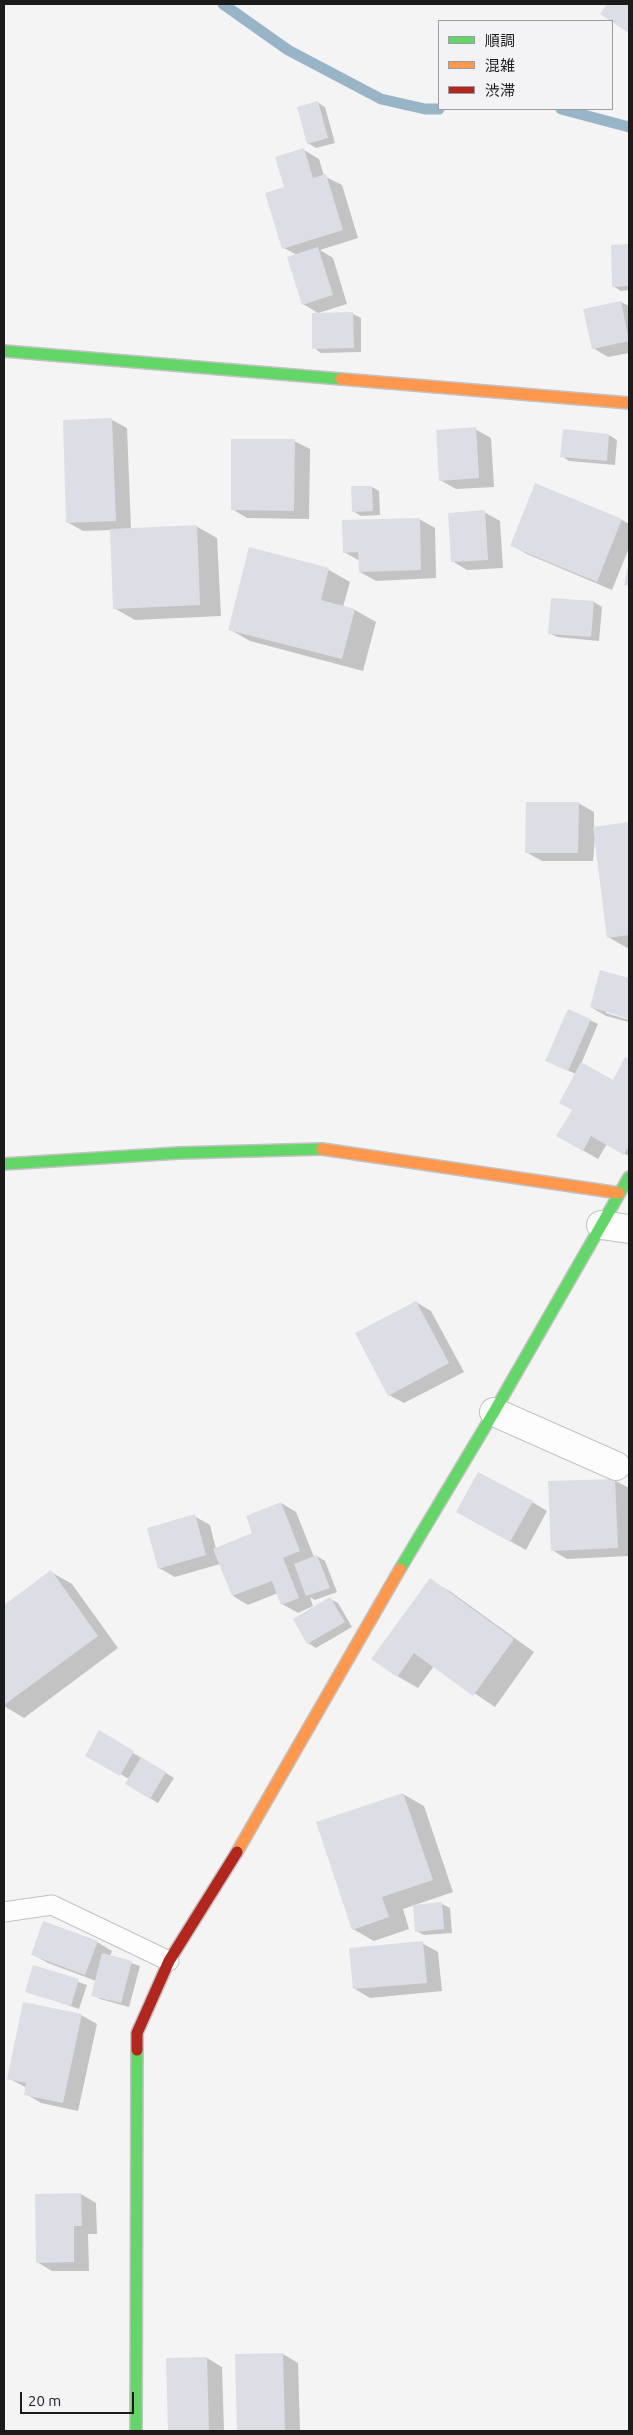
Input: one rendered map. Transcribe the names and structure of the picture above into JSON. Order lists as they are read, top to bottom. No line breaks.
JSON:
{"legend":["順調","混雑","渋滞"],"scale_bar":"20 m"}
